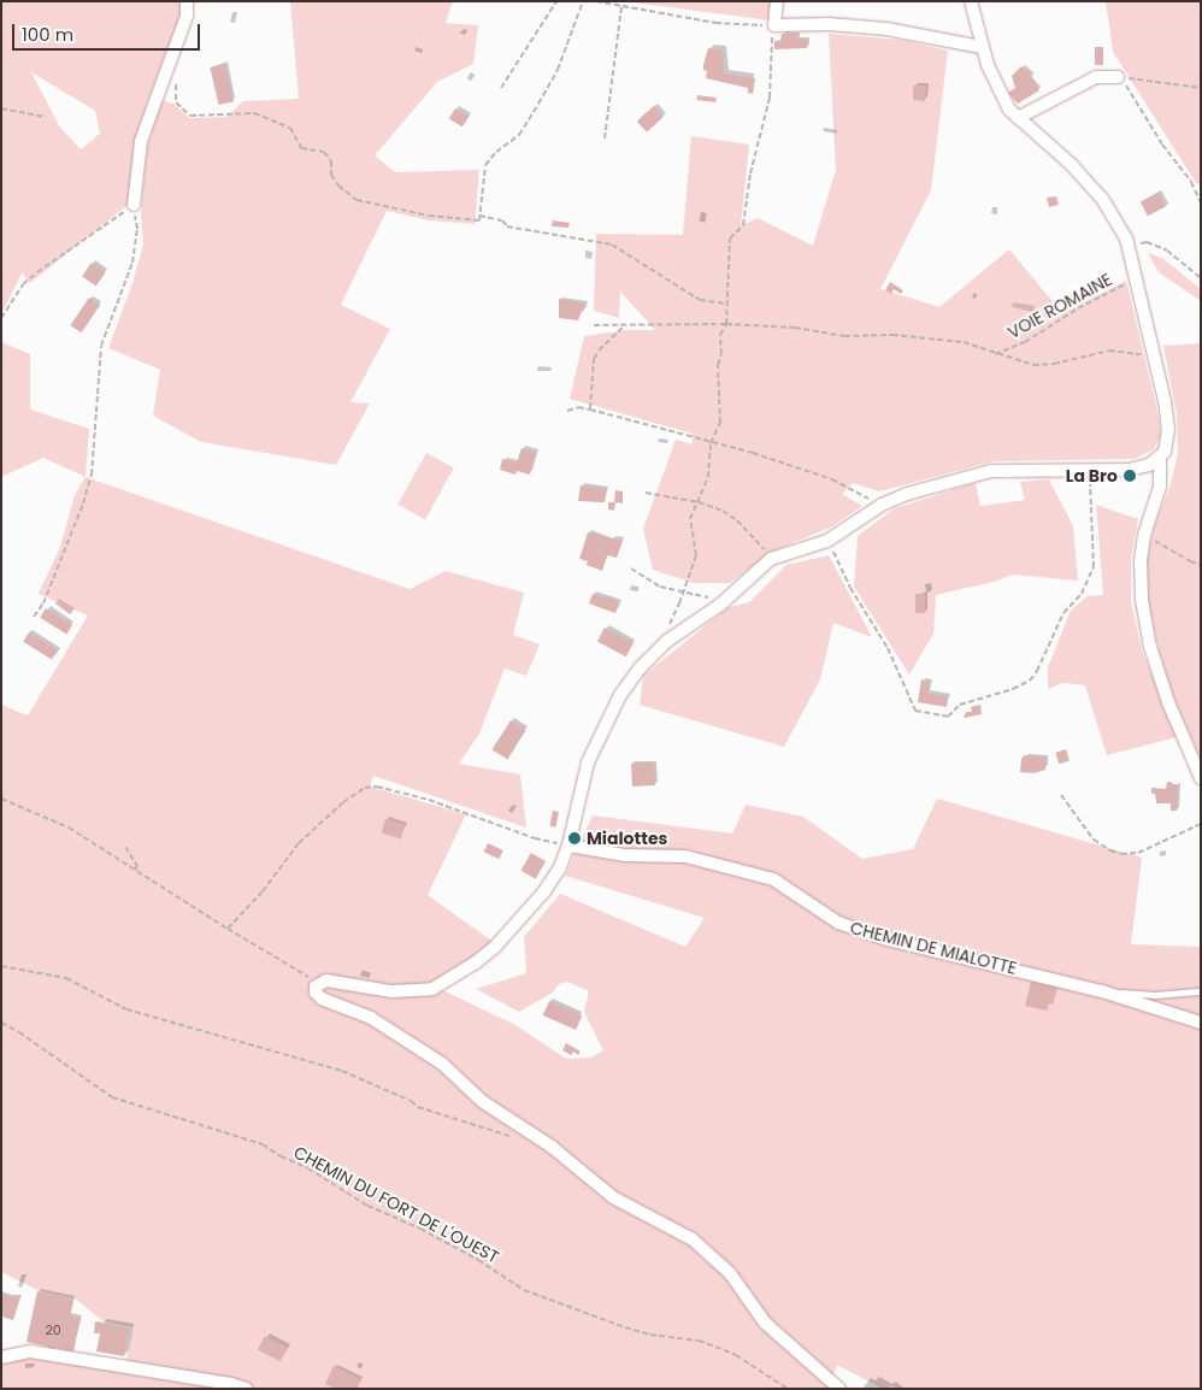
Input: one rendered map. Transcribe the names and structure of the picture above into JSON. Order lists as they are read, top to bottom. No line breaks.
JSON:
{"streets":{"street":["CHEMIN DE MIALOTTE"],"path":["VOIE ROMAINE","CHEMIN DU FORT DE L'OUEST"]},"places":["La Bro","Mialottes"],"house_numbers":["20"],"scale_bar":"100 m"}
